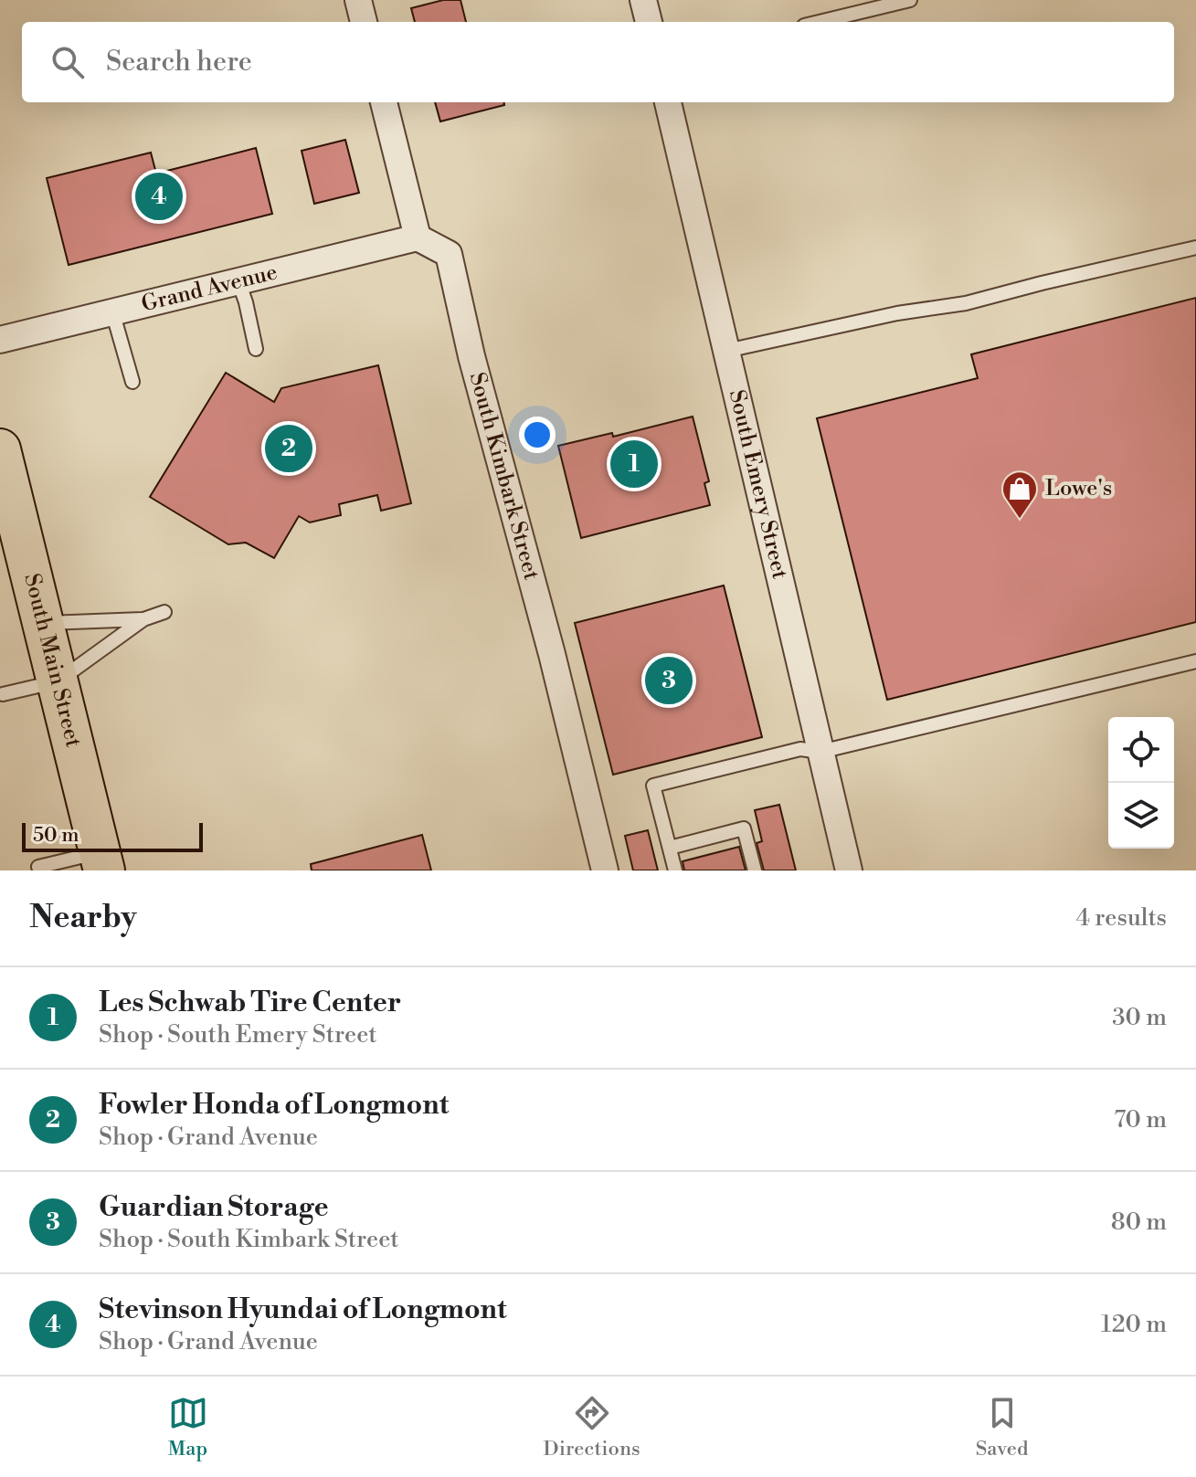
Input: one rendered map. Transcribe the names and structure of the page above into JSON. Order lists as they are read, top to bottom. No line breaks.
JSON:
{"streets":{"main road":["South Main Street"],"street":["Grand Avenue","South Kimbark Street","South Emery Street"]},"crossings":[["Grand Avenue","South Kimbark Street"]],"places":{"shop":["Lowe's"]},"scale_bar":"50 m","page":{"search":"Search here","pins":["4","2","1","3"],"scale":"50 m","heading":["Nearby","4 results"],"list":[{"mark":"1","name":"Les Schwab Tire Center","note":"Shop · South Emery Street","value":"30 m"},{"mark":"2","name":"Fowler Honda of Longmont","note":"Shop · Grand Avenue","value":"70 m"},{"mark":"3","name":"Guardian Storage","note":"Shop · South Kimbark Street","value":"80 m"},{"mark":"4","name":"Stevinson Hyundai of Longmont","note":"Shop · Grand Avenue","value":"120 m"}],"nav":["Map","Directions","Saved"]}}
